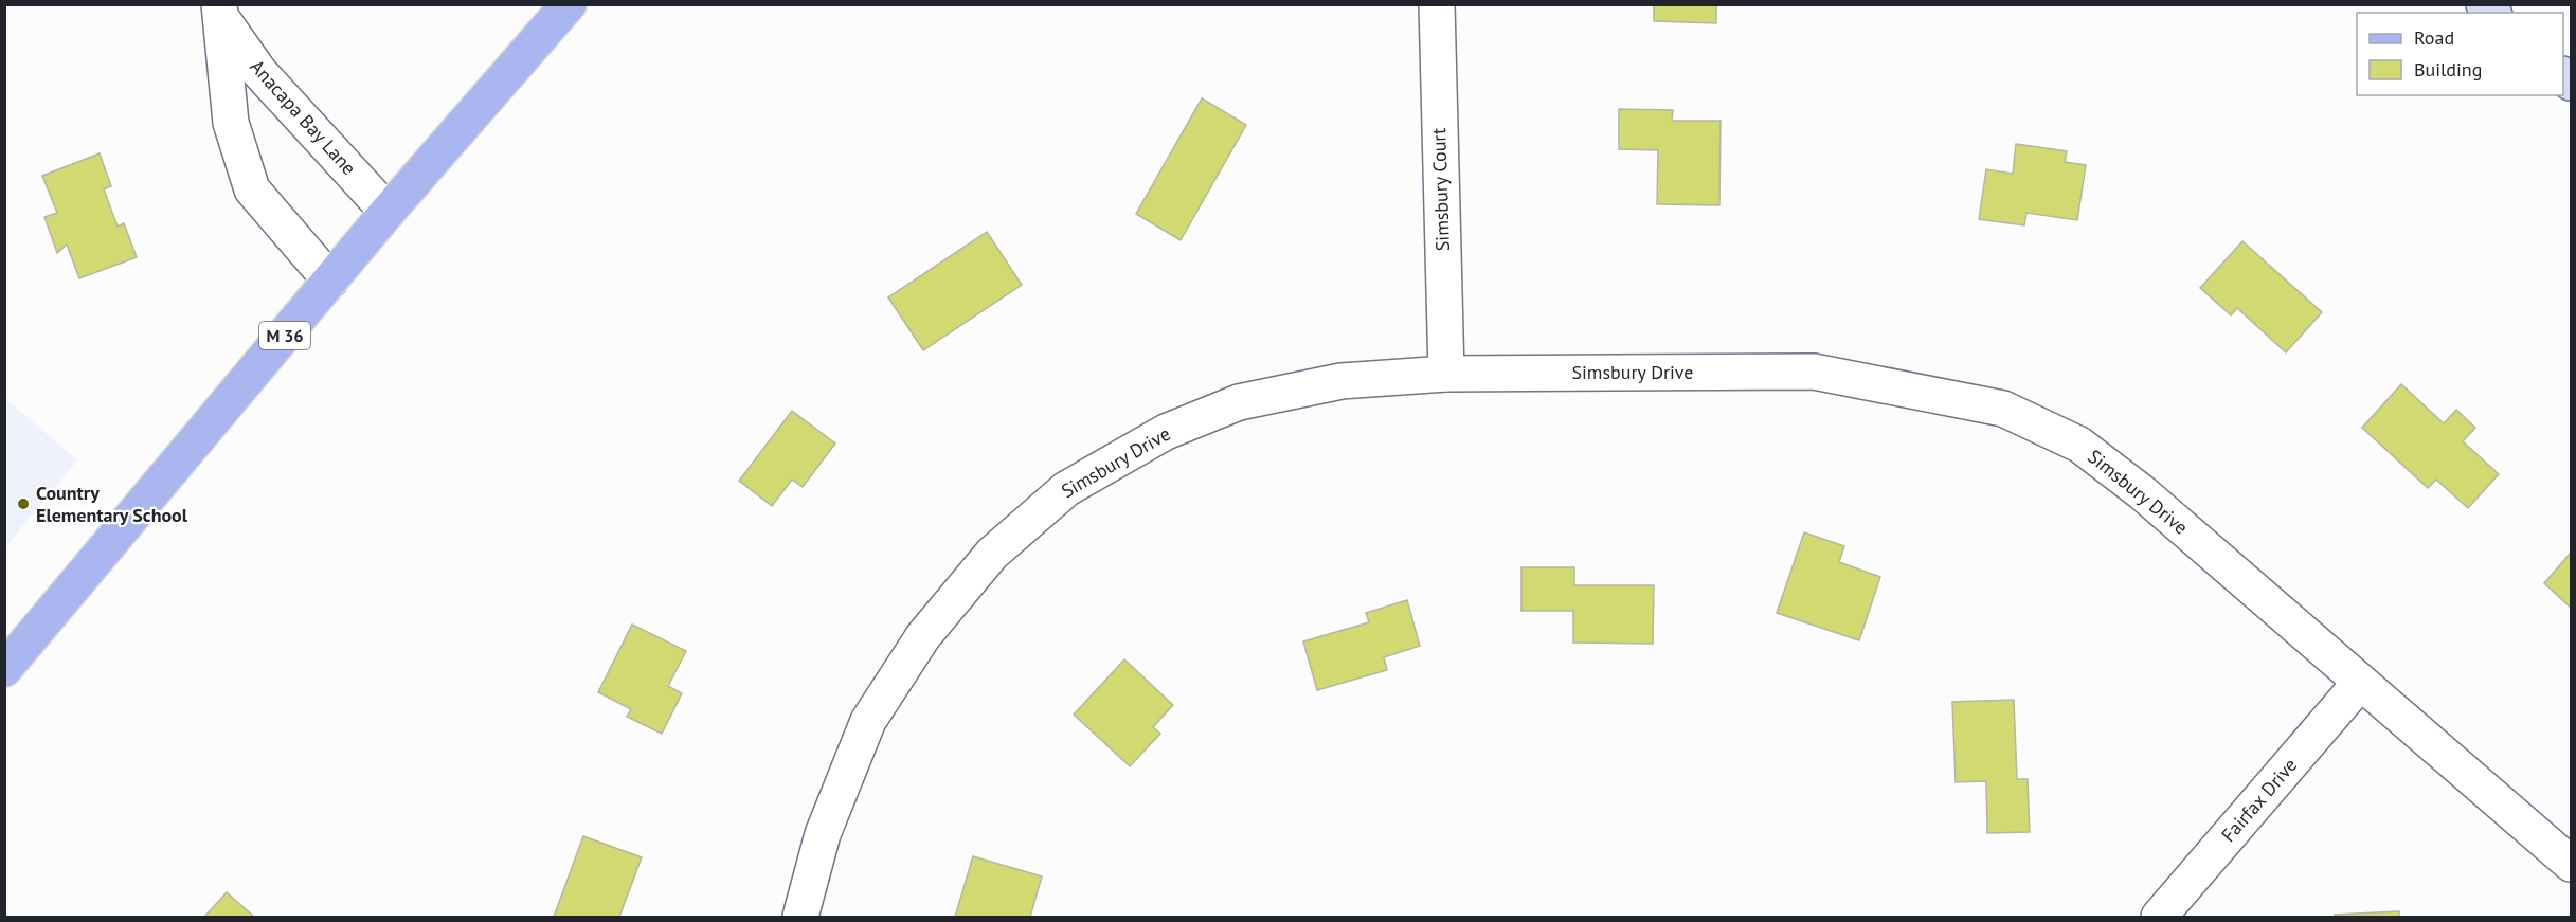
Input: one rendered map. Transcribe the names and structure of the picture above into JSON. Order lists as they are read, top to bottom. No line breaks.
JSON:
{"streets":{"main road":["M 36"],"street":["Anacapa Bay Lane","Simsbury Court","Simsbury Drive","Fairfax Drive"]},"crossings":[["Anacapa Bay Lane","M 36"],["Simsbury Court","Simsbury Drive"],["Simsbury Drive","Fairfax Drive"]],"places":["Country Elementary School"],"legend":["Road","Building"]}
